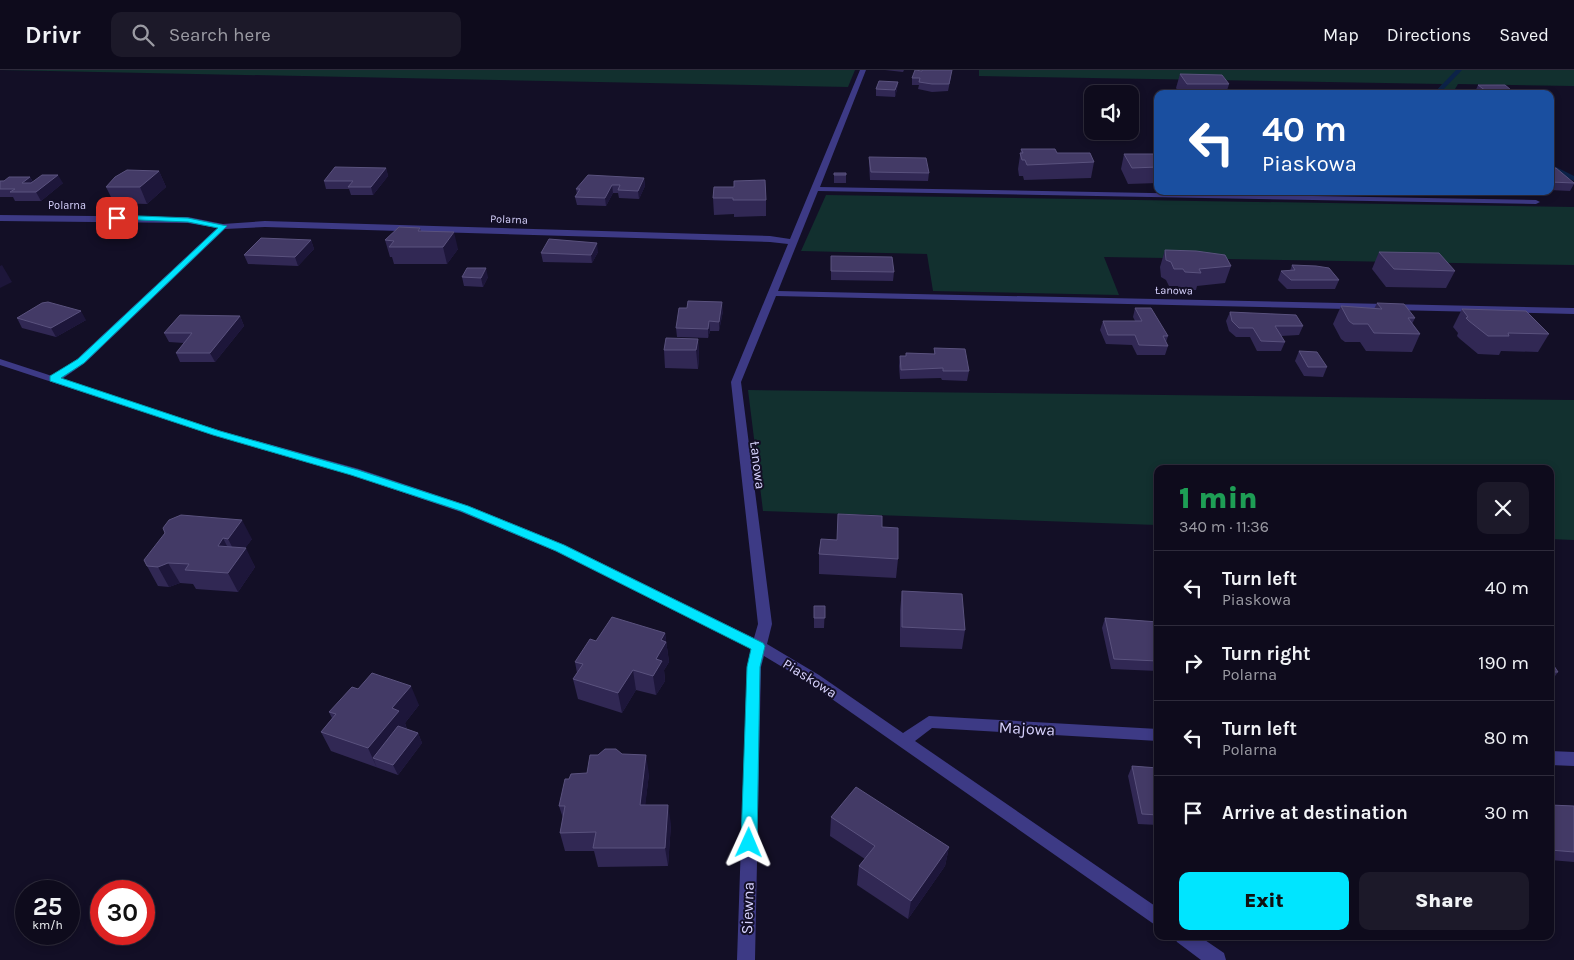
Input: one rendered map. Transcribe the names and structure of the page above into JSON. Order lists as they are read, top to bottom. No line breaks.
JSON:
{"streets":{"street":["Polarna","Łanowa","Piaskowa","Majowa","Siewna"]},"crossings":[["Polarna","Łanowa"],["Łanowa","Piaskowa"],["Łanowa","Siewna"],["Piaskowa","Majowa"],["Piaskowa","Siewna"]],"page":{"header":"Drivr","search":"Search here","nav":["Map","Directions","Saved"],"turn":["40 m","Piaskowa"],"heading":["1 min","340 m · 11:36"],"list":[{"name":"Turn left","note":"Piaskowa","value":"40 m"},{"name":"Turn right","note":"Polarna","value":"190 m"},{"name":"Turn left","note":"Polarna","value":"80 m"},{"name":"Arrive at destination","value":"30 m"}],"buttons":["Exit","Share"],"speed":"25 km/h","limit":"30"}}
